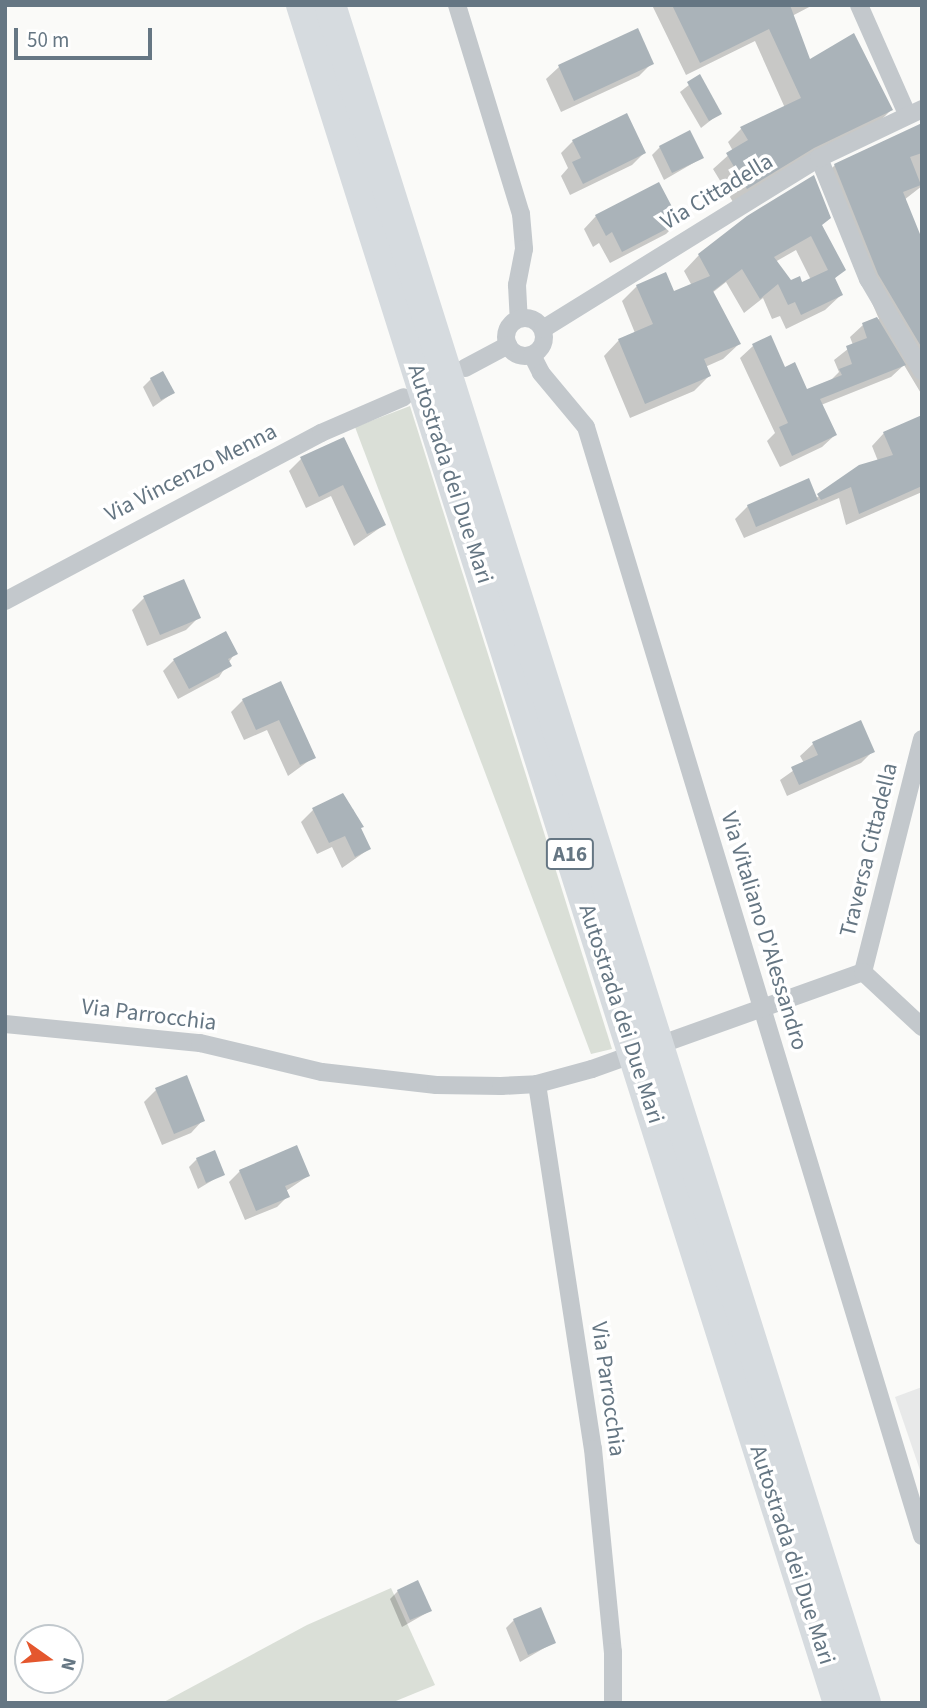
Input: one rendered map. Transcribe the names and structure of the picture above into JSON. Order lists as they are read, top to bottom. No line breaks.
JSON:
{"streets":{"highway":["Autostrada dei Due Mari","A16"],"street":["Via Cittadella","Via Vincenzo Menna","Traversa Cittadella","Via Vitaliano D'Alessandro","Via Parrocchia"]},"crossings":[["Via Cittadella","Via Vitaliano D'Alessandro"],["Traversa Cittadella","Via Parrocchia"]],"scale_bar":"50 m","north":"right"}
